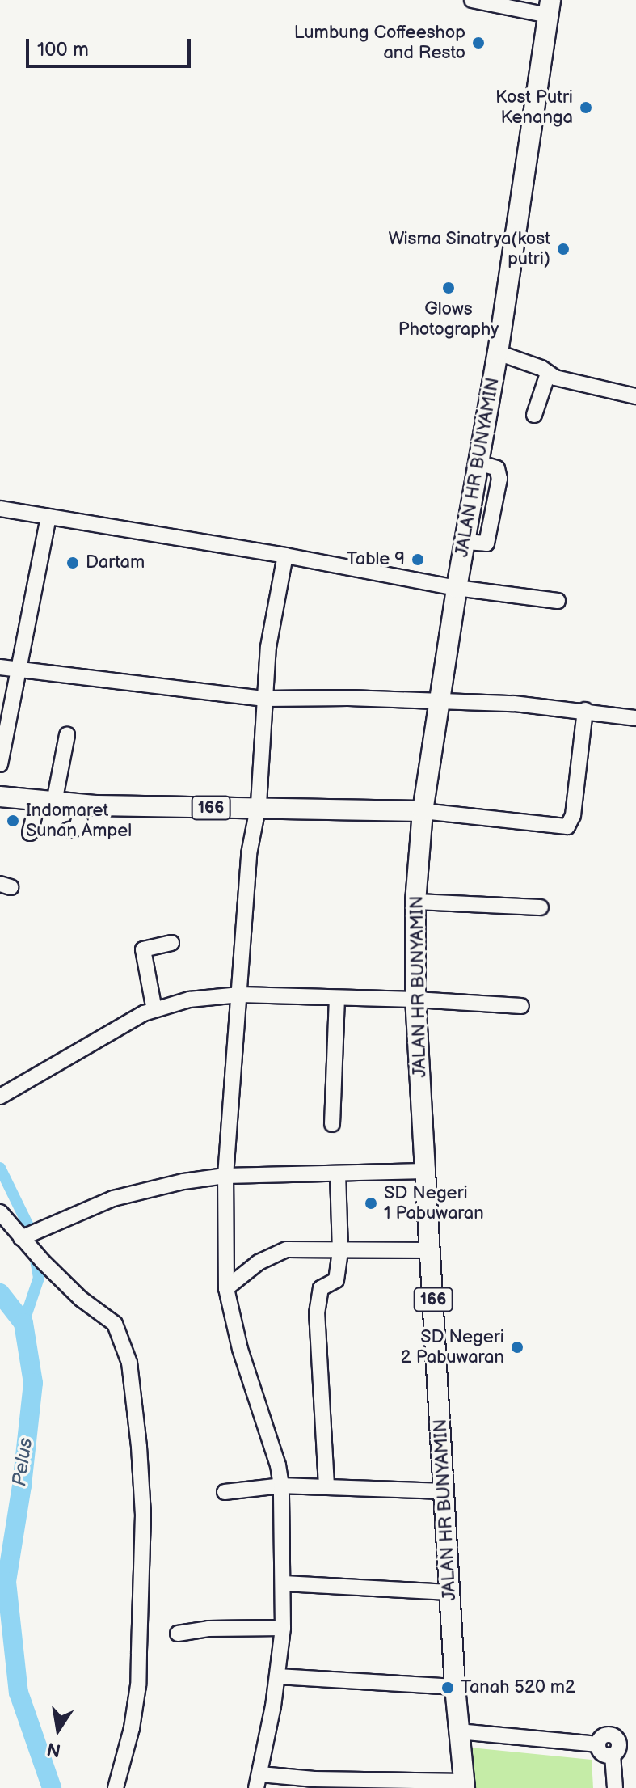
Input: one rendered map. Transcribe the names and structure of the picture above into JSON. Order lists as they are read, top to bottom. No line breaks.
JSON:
{"streets":{"main road":["JALAN HR BUNYAMIN","166"]},"crossings":[["JALAN HR BUNYAMIN","166"]],"water":["Pelus"],"places":["Lumbung Coffeeshop and Resto","Kost Putri Kenanga","Wisma Sinatrya(kost putri)","Glows Photography","Table 9","Dartam","Indomaret Sunan Ampel","SD Negeri 1 Pabuwaran","SD Negeri 2 Pabuwaran","Tanah 520 m2"],"scale_bar":"100 m","north":"bottom"}
